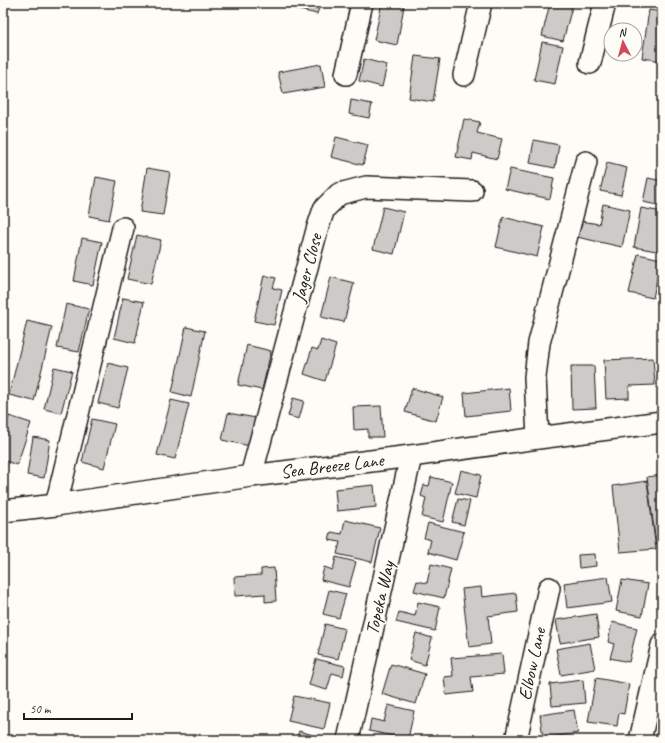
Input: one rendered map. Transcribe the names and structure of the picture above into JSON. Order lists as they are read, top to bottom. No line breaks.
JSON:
{"streets":{"street":["Jager Close","Sea Breeze Lane","Topeka Way","Elbow Lane"]},"crossings":[["Jager Close","Sea Breeze Lane"],["Sea Breeze Lane","Topeka Way"]],"scale_bar":"50 m","north":"top"}
